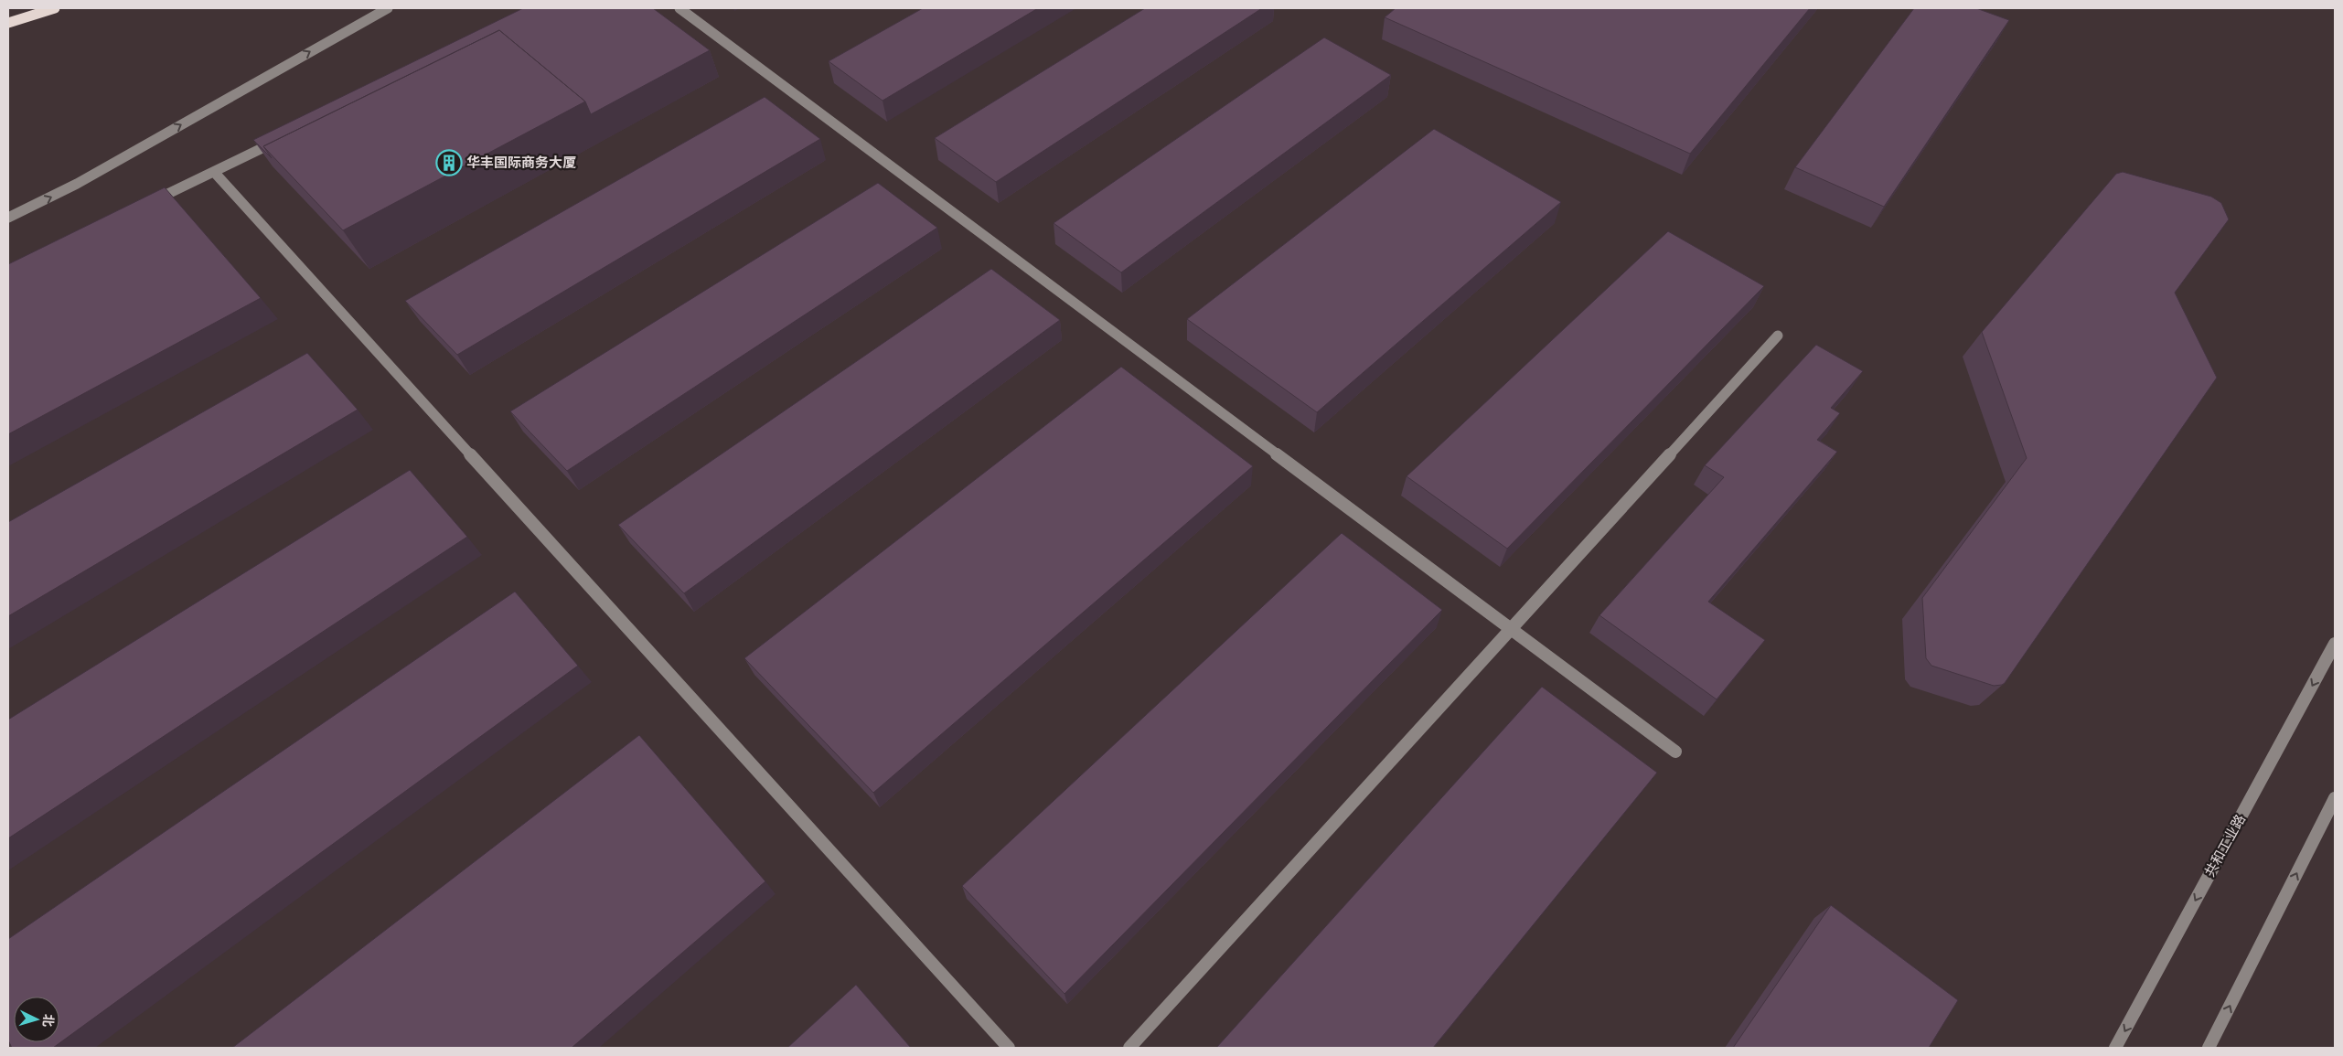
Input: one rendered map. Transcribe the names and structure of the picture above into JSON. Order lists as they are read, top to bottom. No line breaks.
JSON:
{"streets":{"street":["共和工业路"]},"places":{"building":["华丰国际商务大厦"]},"north":"right"}
